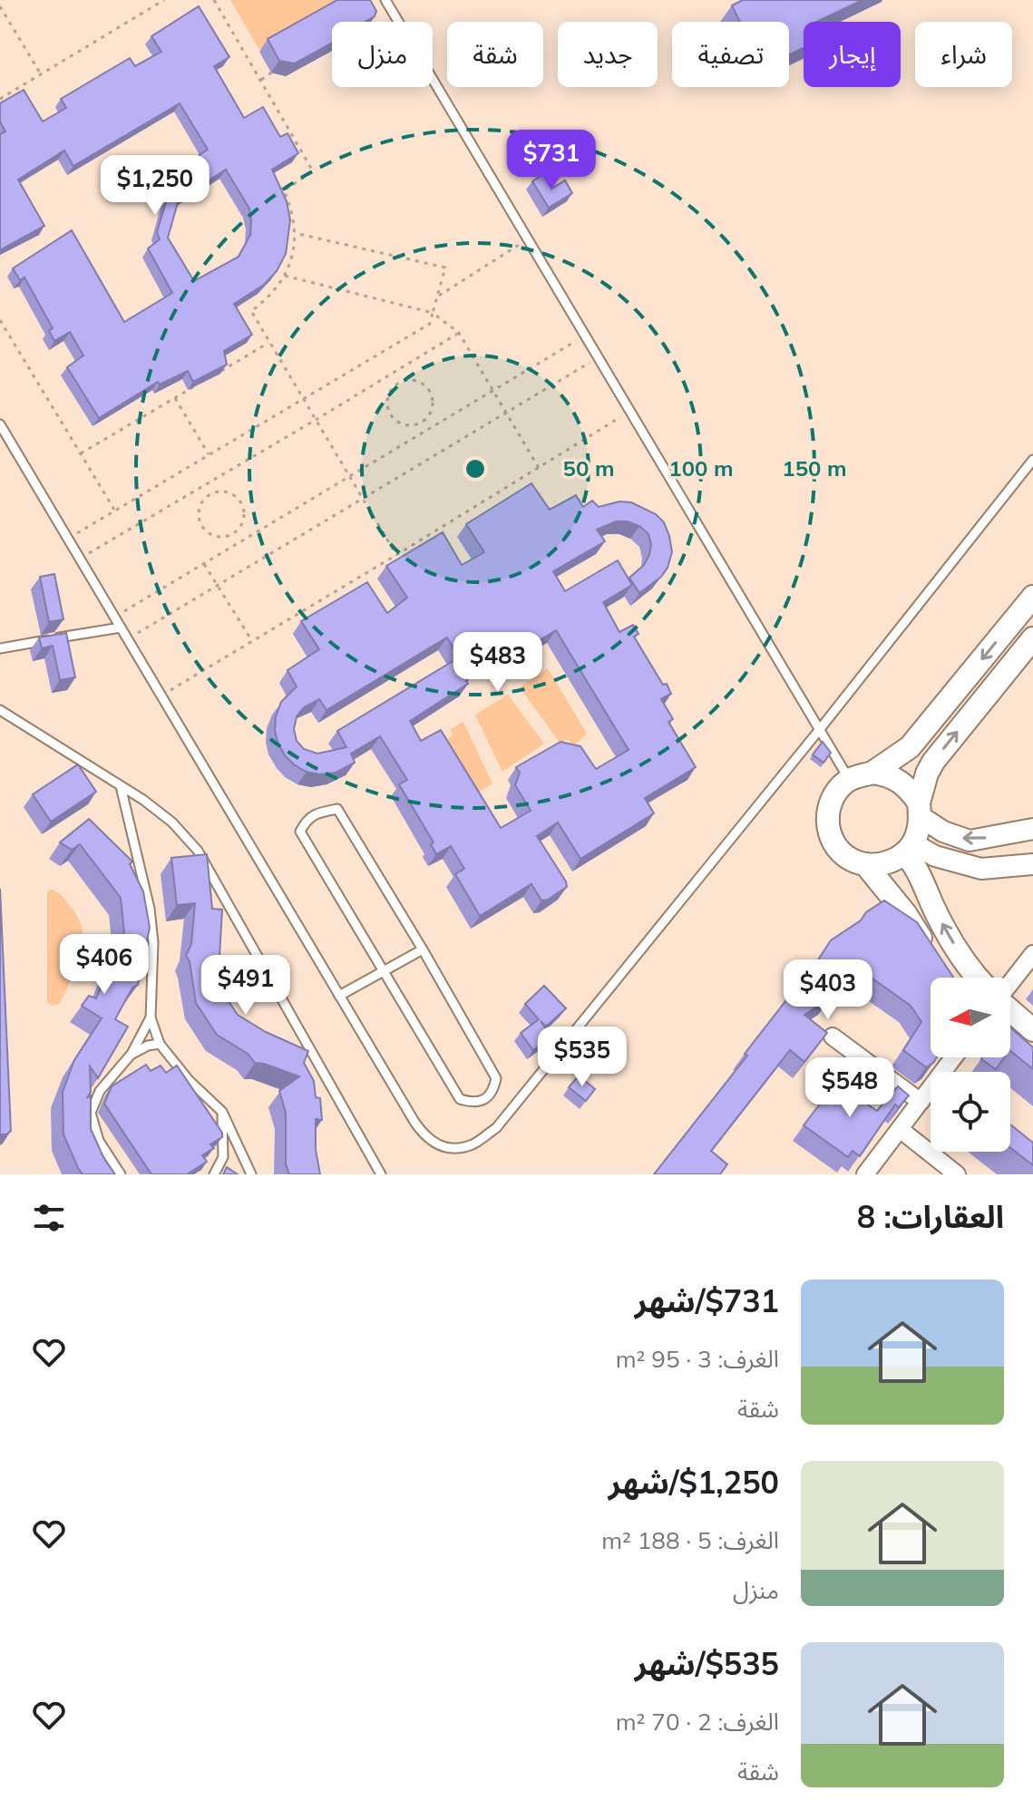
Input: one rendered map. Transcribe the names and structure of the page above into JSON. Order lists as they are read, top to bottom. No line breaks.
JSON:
{"north":"left","page":{"chip":["شراء","إيجار","تصفية","جديد","شقة","منزل"],"price":["$731","$1,250","$483","$406","$491","$403","$535","$548"],"heading":"العقارات: 8","list":[{"name":"$731/شهر","note":"الغرف: 3 · 95 m² · شقة"},{"name":"$1,250/شهر","note":"الغرف: 5 · 188 m² · منزل"},{"name":"$535/شهر","note":"الغرف: 2 · 70 m² · شقة"}]},"rings":["50 m","100 m","150 m"]}
